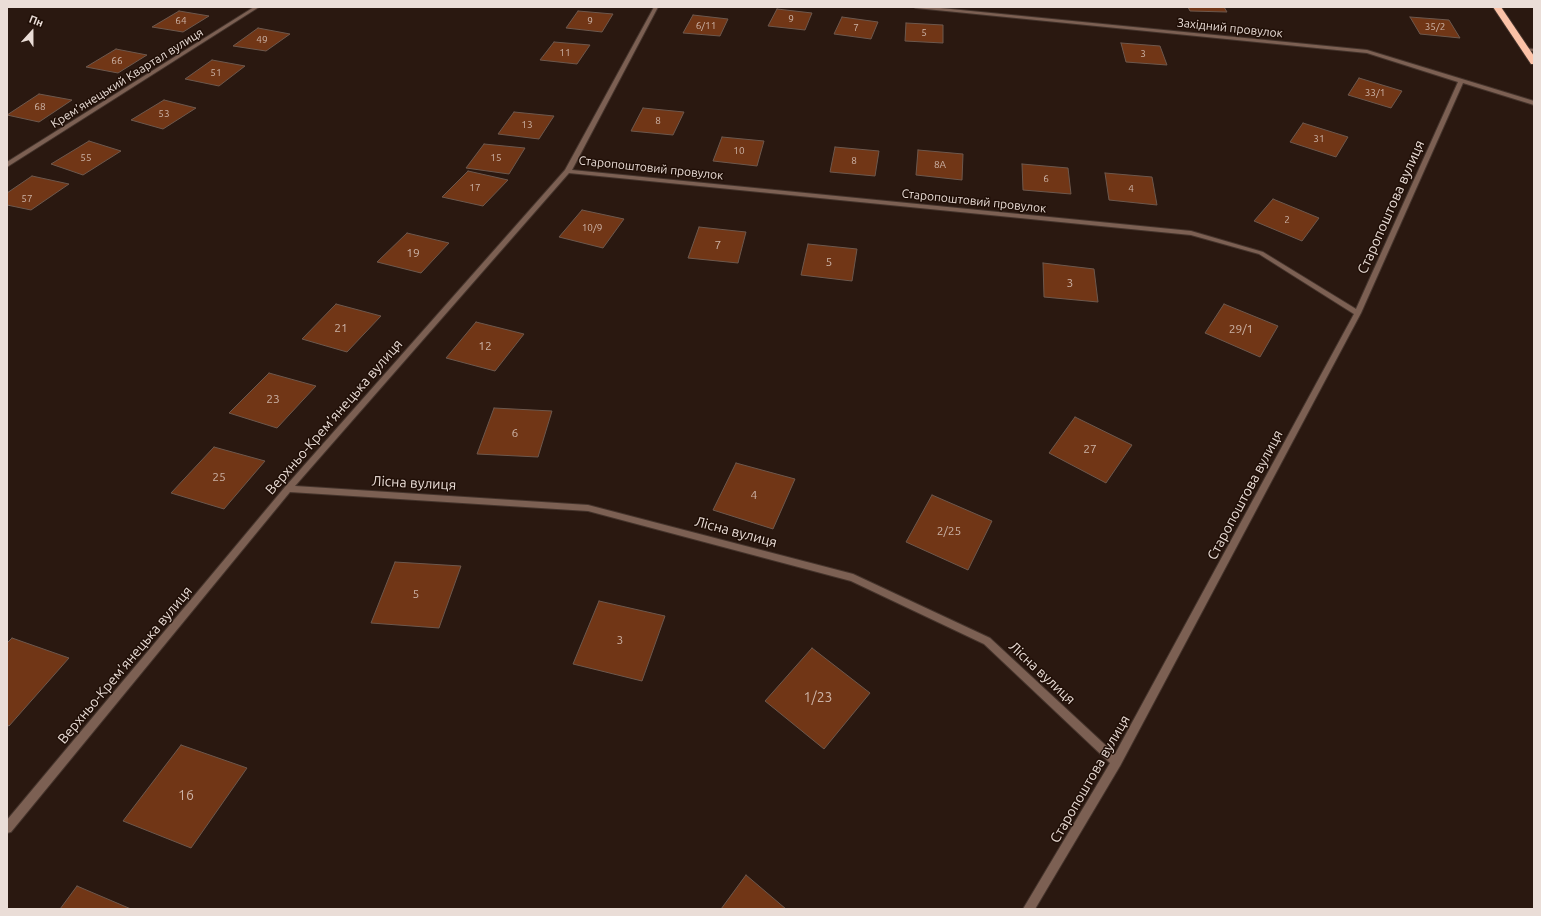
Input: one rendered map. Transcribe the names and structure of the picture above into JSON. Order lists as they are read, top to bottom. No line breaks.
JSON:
{"streets":{"street":["Західний провулок","Крем’янецький Квартал вулиця","Старопоштовий провулок","Старопоштова вулиця","Верхньо-Крем’янецька вулиця","Лісна вулиця"]},"crossings":[["Західний провулок","Старопоштова вулиця"],["Старопоштовий провулок","Старопоштова вулиця"],["Старопоштовий провулок","Верхньо-Крем’янецька вулиця"],["Старопоштова вулиця","Лісна вулиця"],["Верхньо-Крем’янецька вулиця","Лісна вулиця"]],"house_numbers":["9","64","9","6/11","35/2","7","5","49","11","3","66","51","33/1","68","53","8","13","31","10","55","15","8","8А","6","17","4","57","2","10/9","7","19","5","3","21","29/1","12","23","6","27","25","4","2/25","5","3","1/23","16"],"north":"top"}
